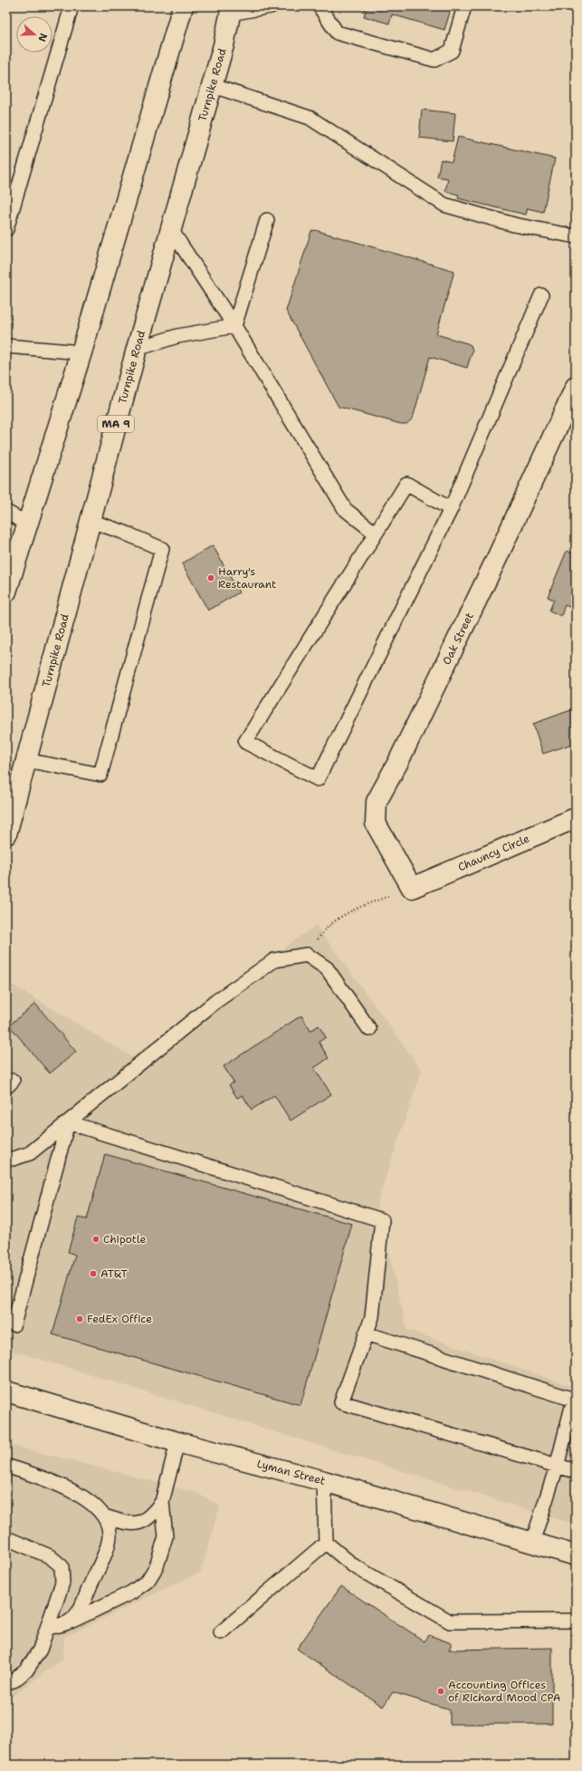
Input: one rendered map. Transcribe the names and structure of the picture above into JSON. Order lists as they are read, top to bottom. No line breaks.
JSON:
{"streets":{"main road":["Turnpike Road","MA 9","Oak Street","Chauncy Circle","Lyman Street"]},"crossings":[["Oak Street","Chauncy Circle"]],"places":["Harry's Restaurant","Chipotle","AT&T","FedEx Office","Accounting Offices of Richard Mood CPA"],"north":"right"}
